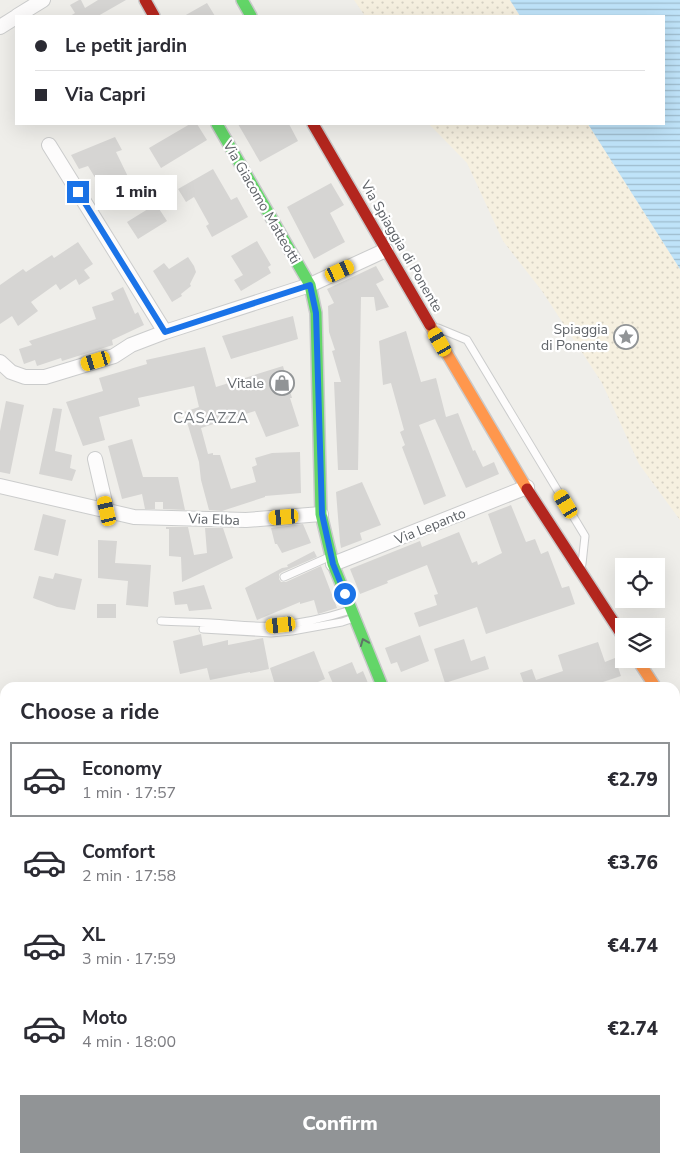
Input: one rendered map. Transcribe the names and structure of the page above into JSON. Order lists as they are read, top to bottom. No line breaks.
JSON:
{"streets":{"street":["Via Giacomo Matteotti","Via Spiaggia di Ponente","Via Elba","Via Lepanto"]},"crossings":[["Via Giacomo Matteotti","Via Elba"],["Via Giacomo Matteotti","Via Lepanto"],["Via Spiaggia di Ponente","Via Lepanto"]],"districts":["CASAZZA"],"places":{"place":["Spiaggia di Ponente"],"shop":["Vitale"]},"page":{"banner":["Le petit jardin","Via Capri"],"bubble":"1 min","heading":"Choose a ride","list":[{"name":"Economy","note":"1 min · 17:57","value":"€2.79"},{"name":"Comfort","note":"2 min · 17:58","value":"€3.76"},{"name":"XL","note":"3 min · 17:59","value":"€4.74"},{"name":"Moto","note":"4 min · 18:00","value":"€2.74"}],"buttons":"Confirm"}}
